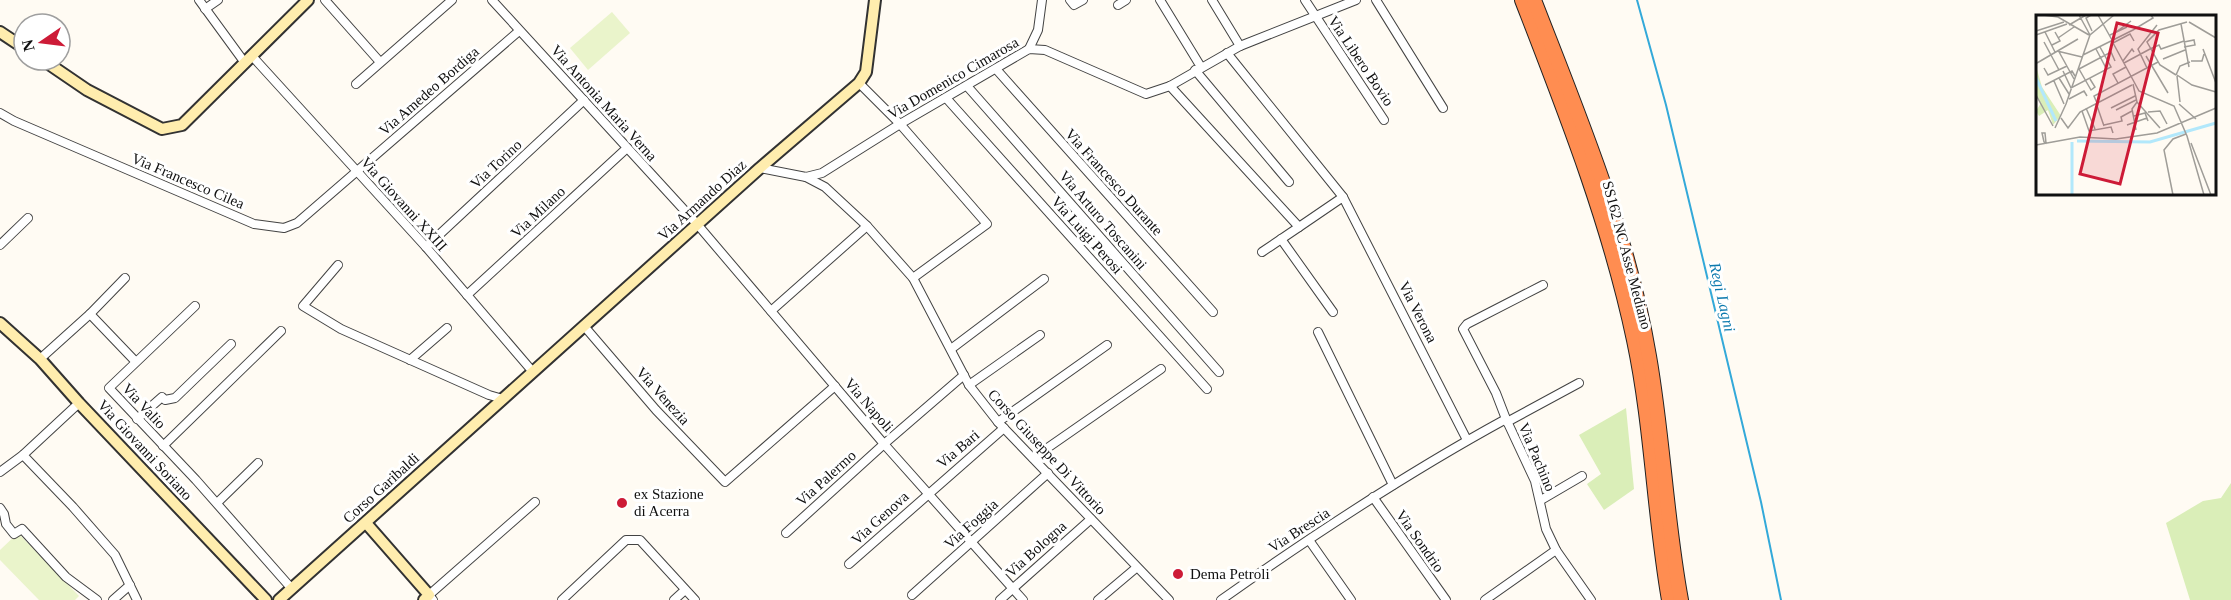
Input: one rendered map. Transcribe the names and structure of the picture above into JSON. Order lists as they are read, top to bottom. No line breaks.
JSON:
{"streets":{"highway":["SS162 NC Asse Mediano"],"main road":["Via Armando Diaz","Via Giovanni Soriano","Corso Garibaldi"],"street":["Via Libero Bovio","Via Domenico Cimarosa","Via Amedeo Bordiga","Via Antonia Maria Verna","Via Torino","Via Francesco Cilea","Via Francesco Durante","Via Giovanni XXIII","Via Milano","Via Arturo Toscanini","Via Luigi Perosi","Via Verona","Via Venezia","Via Napoli","Via Valio","Via Bari","Corso Giuseppe Di Vittorio","Via Pachino","Via Palermo","Via Genova","Via Foggia","Via Brescia","Via Sondrio","Via Bologna"]},"crossings":[["Via Libero Bovio","Via Domenico Cimarosa"],["Via Domenico Cimarosa","Via Francesco Durante"],["Via Domenico Cimarosa","Via Arturo Toscanini"],["Via Domenico Cimarosa","Via Luigi Perosi"],["Via Domenico Cimarosa","Via Verona"],["Via Domenico Cimarosa","Corso Giuseppe Di Vittorio"],["Via Amedeo Bordiga","Via Antonia Maria Verna"],["Via Amedeo Bordiga","Via Francesco Cilea"],["Via Amedeo Bordiga","Via Giovanni XXIII"],["Via Antonia Maria Verna","Via Torino"],["Via Antonia Maria Verna","Via Armando Diaz"],["Via Antonia Maria Verna","Via Milano"],["Via Antonia Maria Verna","Via Napoli"],["Via Torino","Via Giovanni XXIII"],["Via Francesco Cilea","Via Giovanni XXIII"],["Via Armando Diaz","Via Giovanni XXIII"],["Via Armando Diaz","Via Venezia"],["Via Armando Diaz","Via Napoli"],["Via Armando Diaz","Corso Garibaldi"],["Via Giovanni XXIII","Via Milano"],["Via Verona","Via Brescia"],["Via Venezia","Via Napoli"],["Via Napoli","Via Bari"],["Via Napoli","Via Palermo"],["Via Napoli","Via Genova"],["Via Napoli","Via Foggia"],["Via Napoli","Via Bologna"],["Via Valio","Corso Garibaldi"],["Via Bari","Corso Giuseppe Di Vittorio"],["Via Bari","Via Genova"],["Corso Giuseppe Di Vittorio","Via Palermo"],["Corso Giuseppe Di Vittorio","Via Foggia"],["Corso Giuseppe Di Vittorio","Via Bologna"],["Via Pachino","Via Brescia"],["Via Brescia","Via Sondrio"]],"water":["Regi Lagni"],"places":["ex Stazione di Acerra","Dema Petroli"],"north":"left"}
